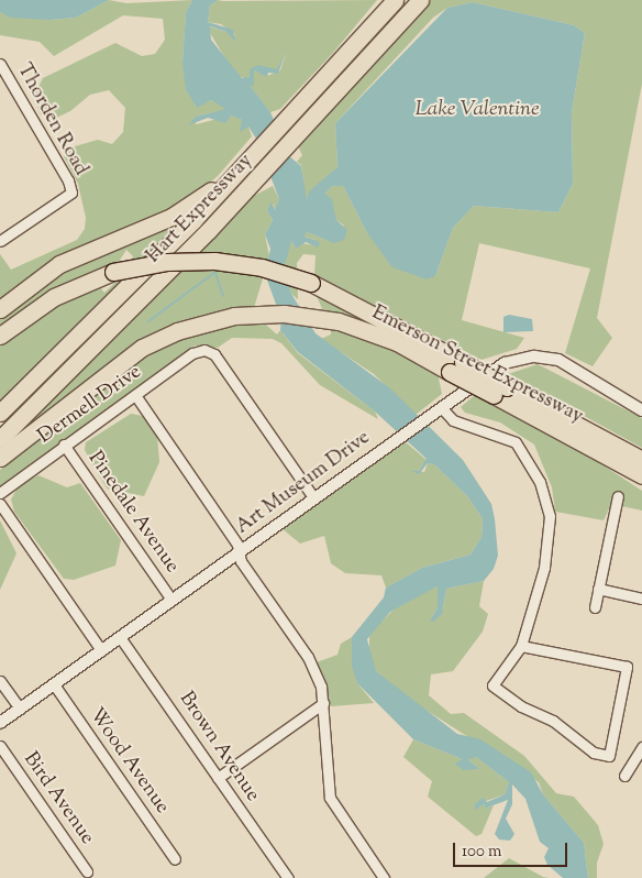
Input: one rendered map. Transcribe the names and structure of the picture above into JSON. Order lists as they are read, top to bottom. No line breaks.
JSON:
{"streets":{"highway":["Hart Expressway","Emerson Street Expressway"],"street":["Thorden Road","Dermell Drive","Art Museum Drive","Pinedale Avenue","Brown Avenue","Wood Avenue","Bird Avenue"]},"crossings":[["Dermell Drive","Art Museum Drive"],["Dermell Drive","Pinedale Avenue"],["Art Museum Drive","Pinedale Avenue"],["Art Museum Drive","Brown Avenue"],["Art Museum Drive","Wood Avenue"]],"water":["Lake Valentine"],"scale_bar":"100 m"}
